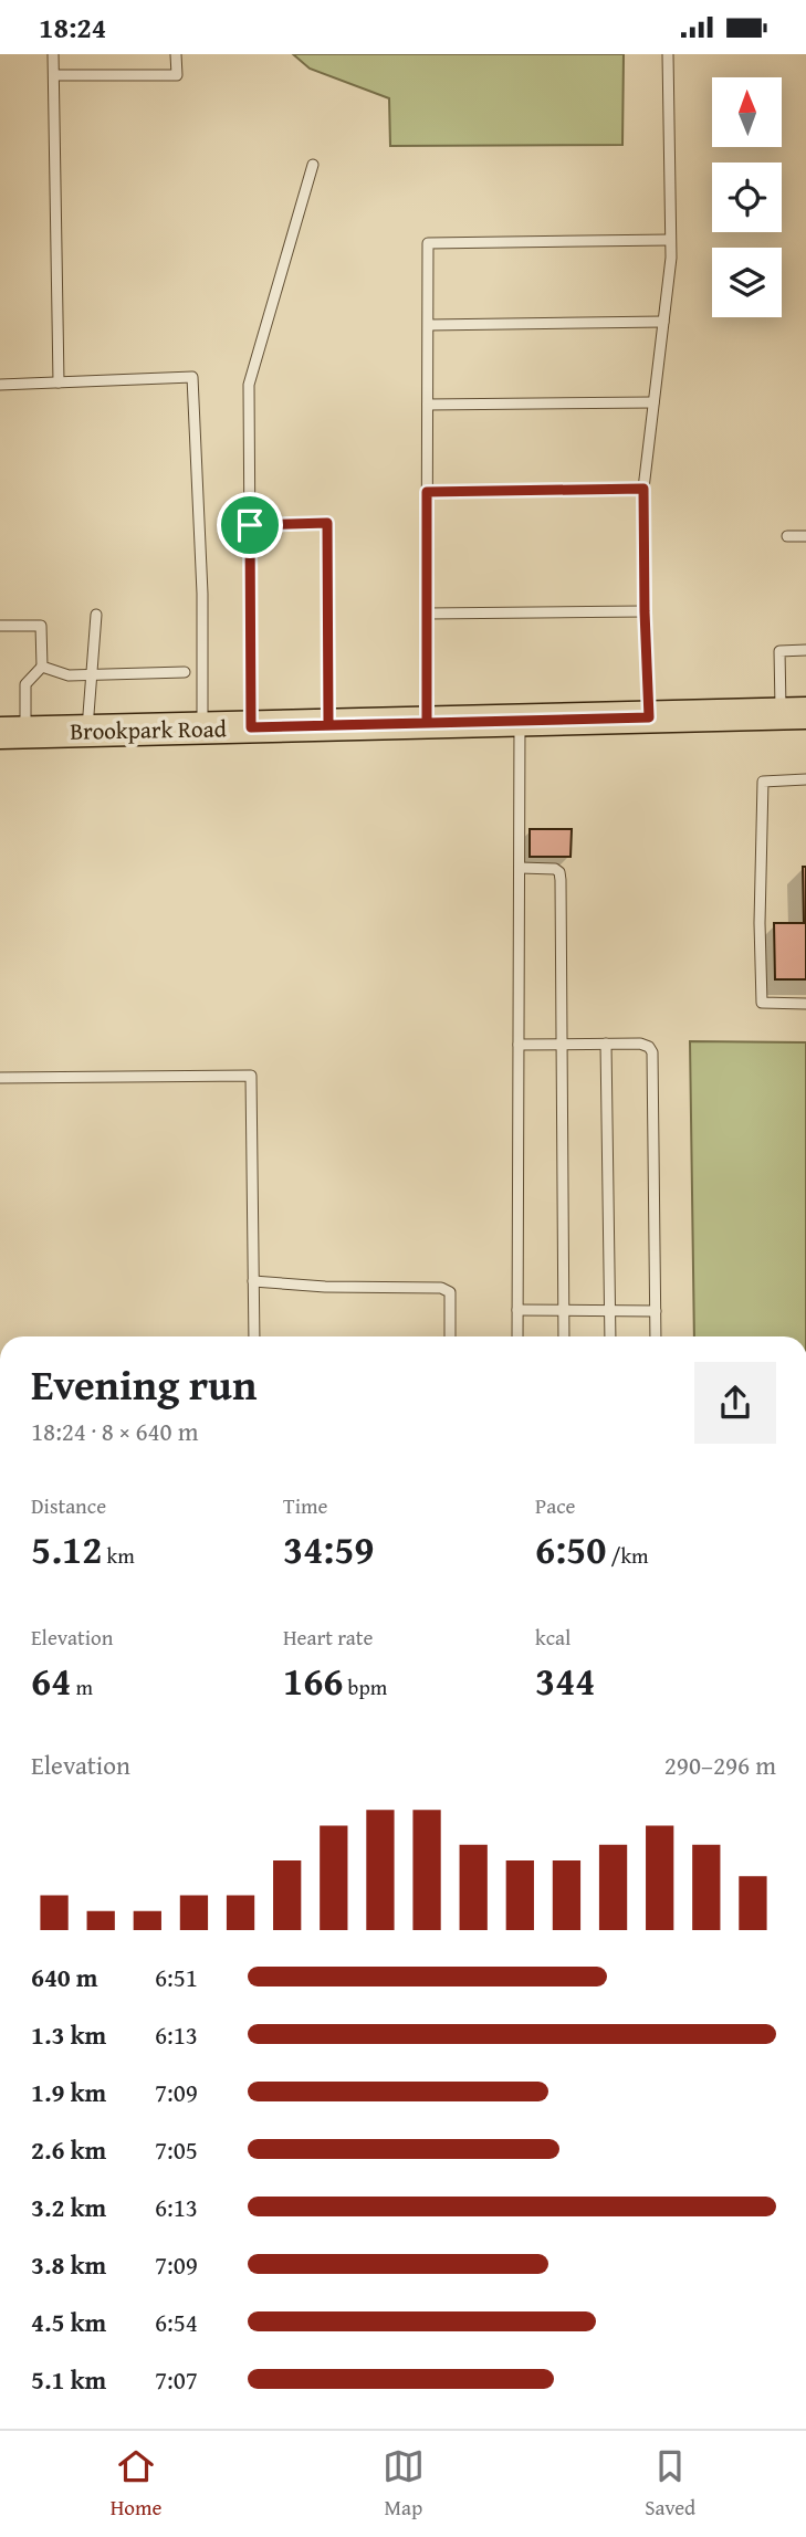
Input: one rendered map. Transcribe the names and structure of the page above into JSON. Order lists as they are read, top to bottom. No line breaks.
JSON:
{"streets":{"main road":["Brookpark Road"]},"north":"top","page":{"status":"18:24","heading":["Evening run","18:24 · 8 × 640 m"],"stats":[["Distance","5.12 km"],["Time","34:59"],["Pace","6:50 /km"],["Elevation","64 m"],["Heart rate","166 bpm"],["kcal","344"]],"chart":["Elevation","290–296 m"],"list":[{"name":"640 m","note":"6:51"},{"name":"1.3 km","note":"6:13"},{"name":"1.9 km","note":"7:09"},{"name":"2.6 km","note":"7:05"},{"name":"3.2 km","note":"6:13"},{"name":"3.8 km","note":"7:09"},{"name":"4.5 km","note":"6:54"},{"name":"5.1 km","note":"7:07"}],"tabs":["Home","Map","Saved"]}}
